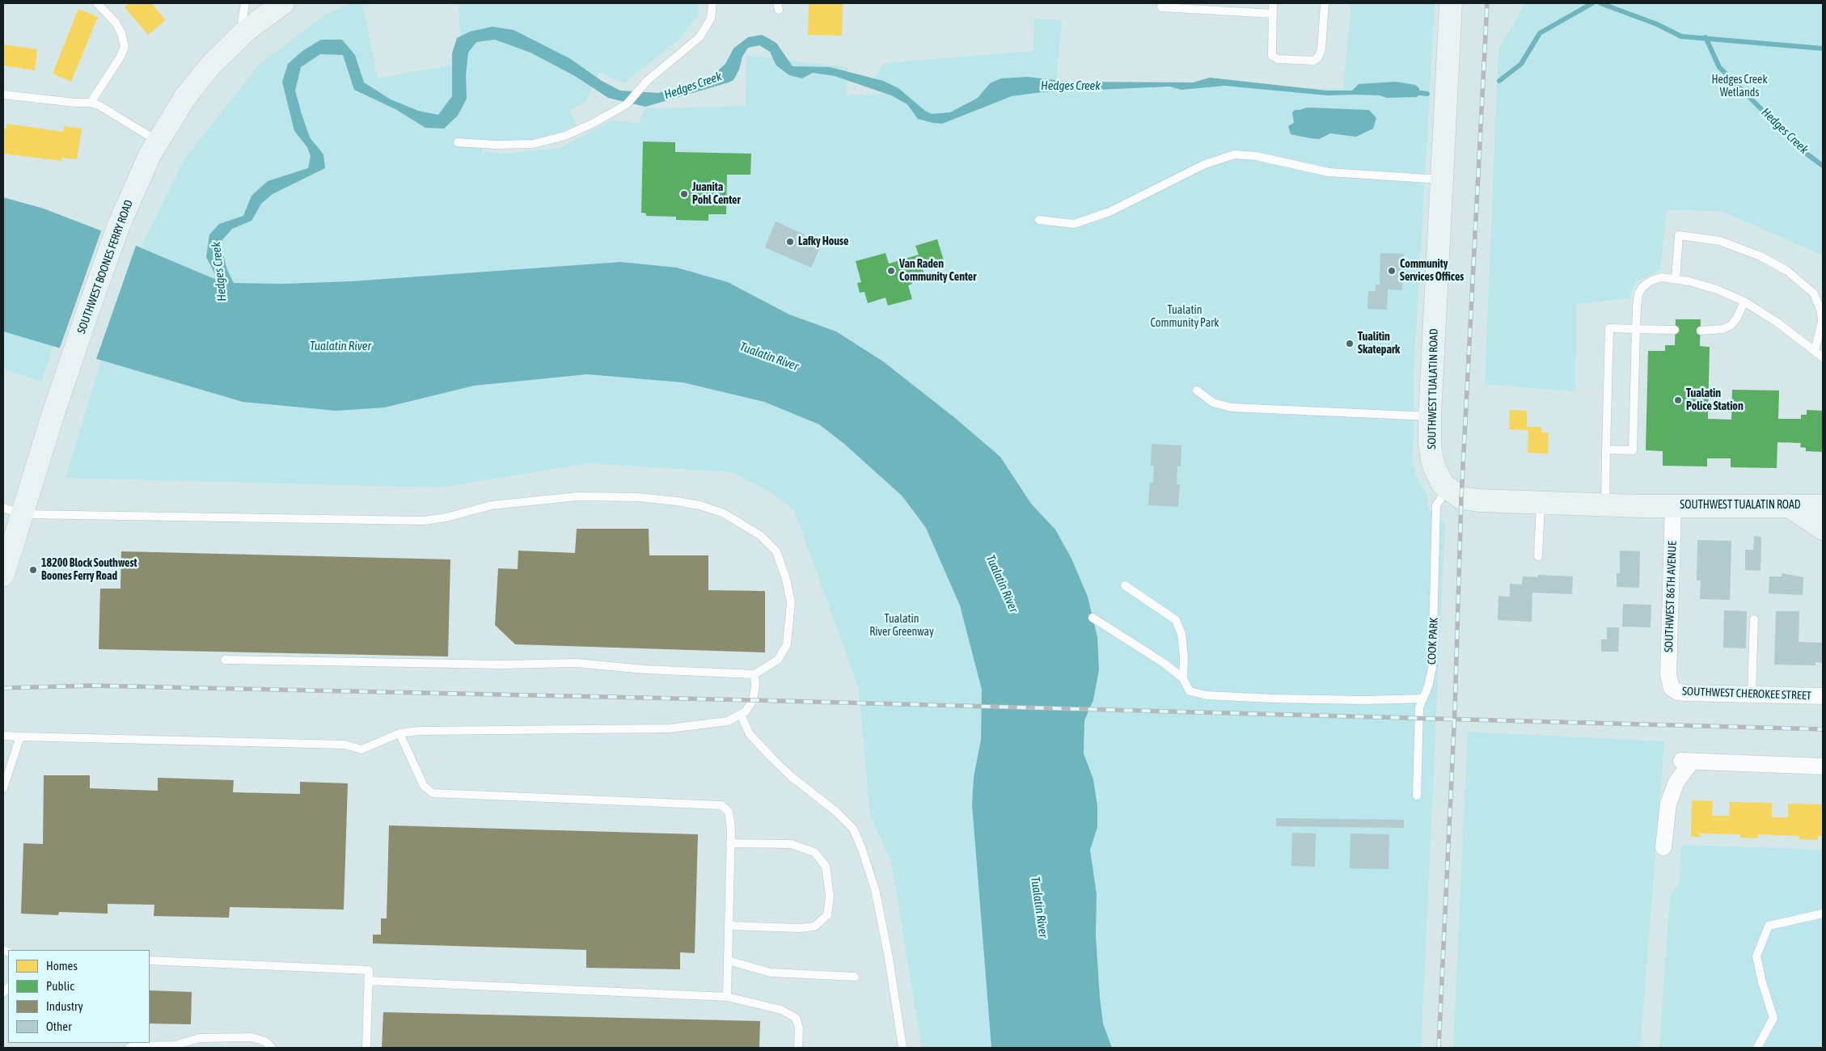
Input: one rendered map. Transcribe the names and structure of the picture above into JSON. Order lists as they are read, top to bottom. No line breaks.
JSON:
{"streets":{"main road":["SOUTHWEST BOONES FERRY ROAD","SOUTHWEST TUALATIN ROAD"],"street":["SOUTHWEST 86TH AVENUE","SOUTHWEST CHEROKEE STREET"],"lane":["COOK PARK"]},"crossings":[["SOUTHWEST TUALATIN ROAD","SOUTHWEST 86TH AVENUE"],["SOUTHWEST TUALATIN ROAD","COOK PARK"],["SOUTHWEST 86TH AVENUE","SOUTHWEST CHEROKEE STREET"]],"water":["Hedges Creek","Tualatin River"],"parks":["Hedges Creek Wetlands","Tualatin Community Park","Tualatin River Greenway"],"places":["Juanita Pohl Center","Lafky House","Van Raden Community Center","Community Services Offices","Tualitin Skatepark","Tualatin Police Station","18200 Block Southwest Boones Ferry Road"],"legend":["Homes","Public","Industry","Other"]}
